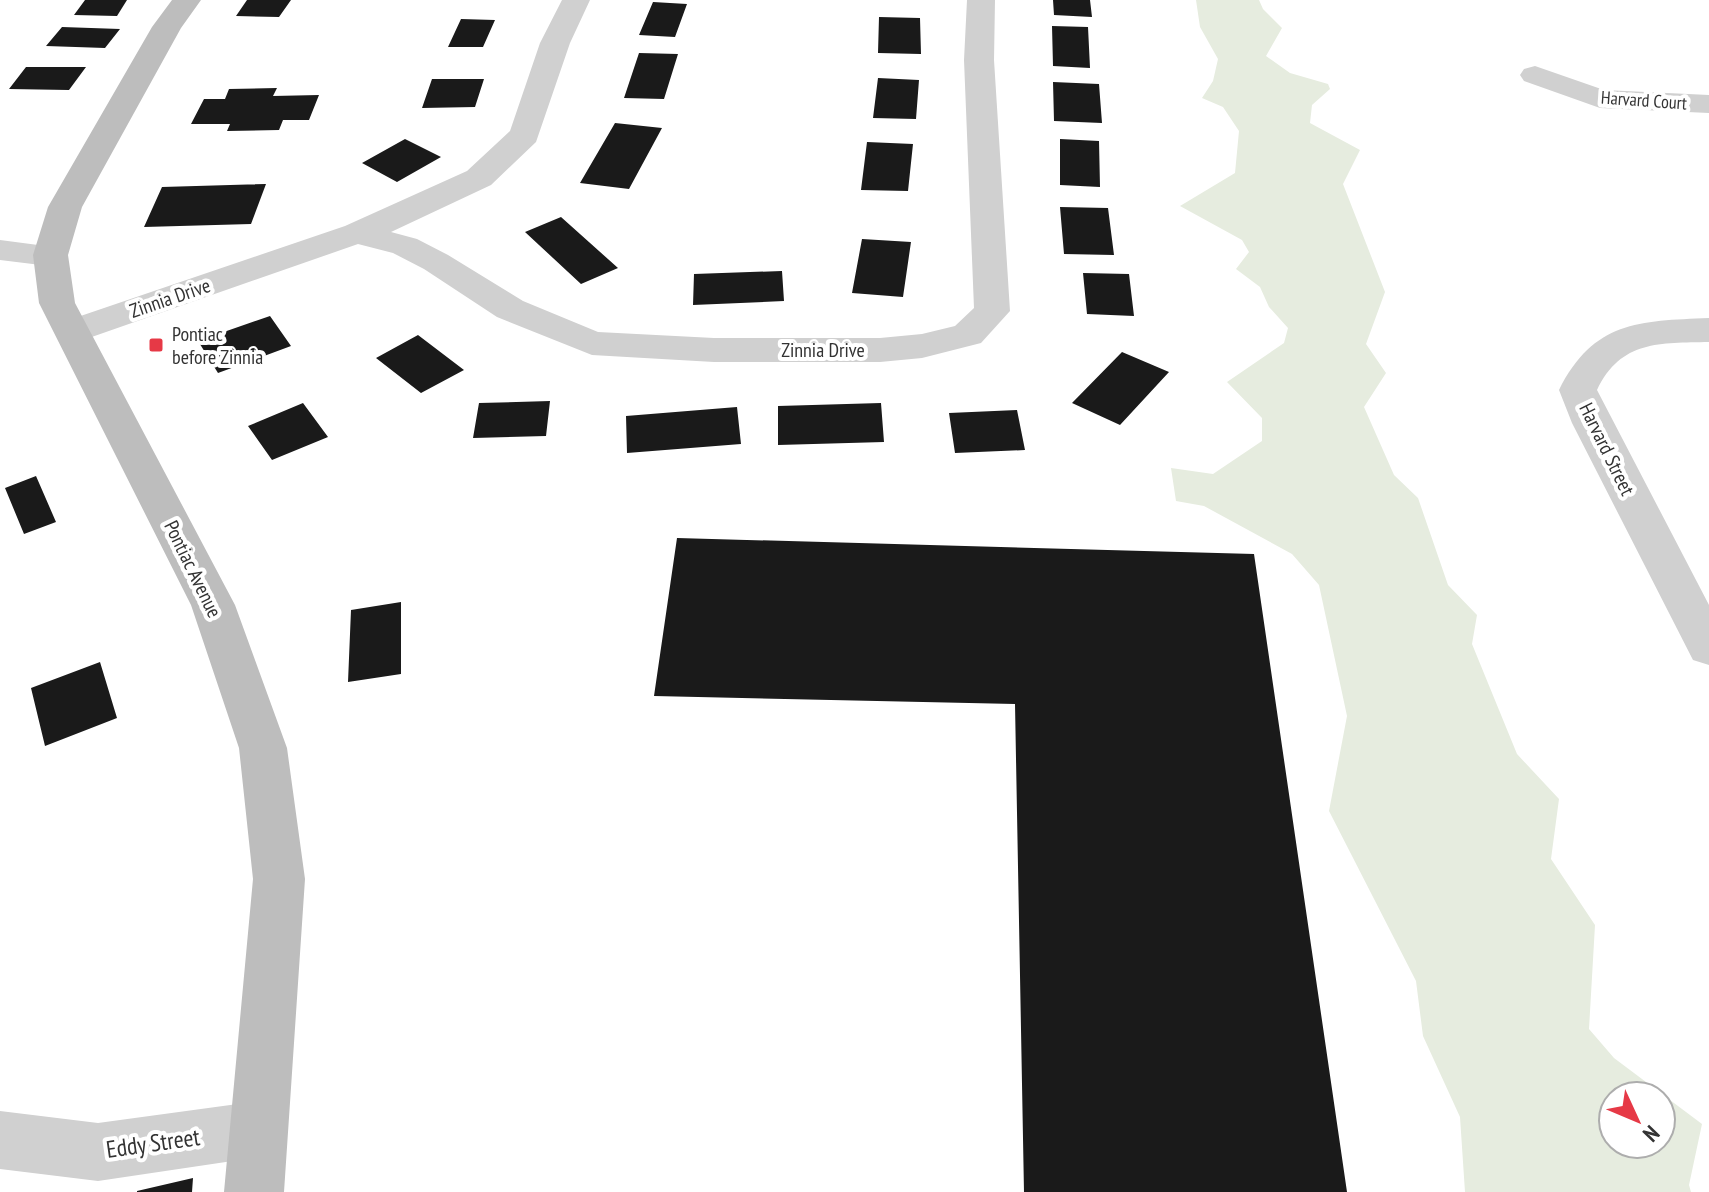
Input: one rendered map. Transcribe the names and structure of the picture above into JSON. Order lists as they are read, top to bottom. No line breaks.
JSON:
{"streets":{"main road":["Pontiac Avenue"],"street":["Harvard Court","Zinnia Drive","Harvard Street","Eddy Street"]},"crossings":[["Zinnia Drive","Pontiac Avenue"],["Pontiac Avenue","Eddy Street"]],"places":{"transit":["Pontiac before Zinnia"]},"north":"bottom right"}
